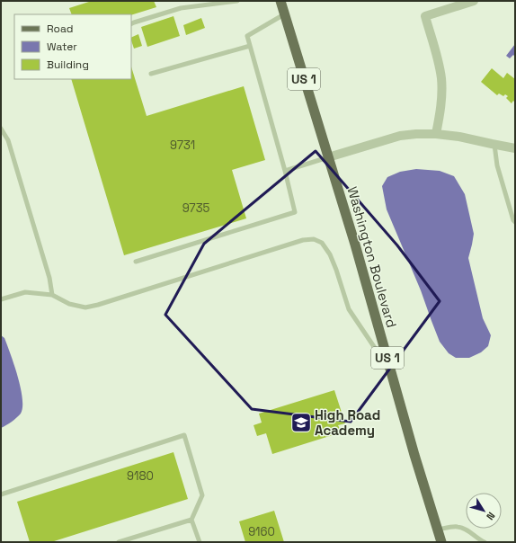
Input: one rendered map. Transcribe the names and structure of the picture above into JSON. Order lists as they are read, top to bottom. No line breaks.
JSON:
{"streets":{"main road":["US 1","Washington Boulevard"]},"places":{"school or university":["High Road Academy"]},"house_numbers":["9731","9735","9180","9160"],"legend":["Road","Water","Building"],"north":"bottom right"}
